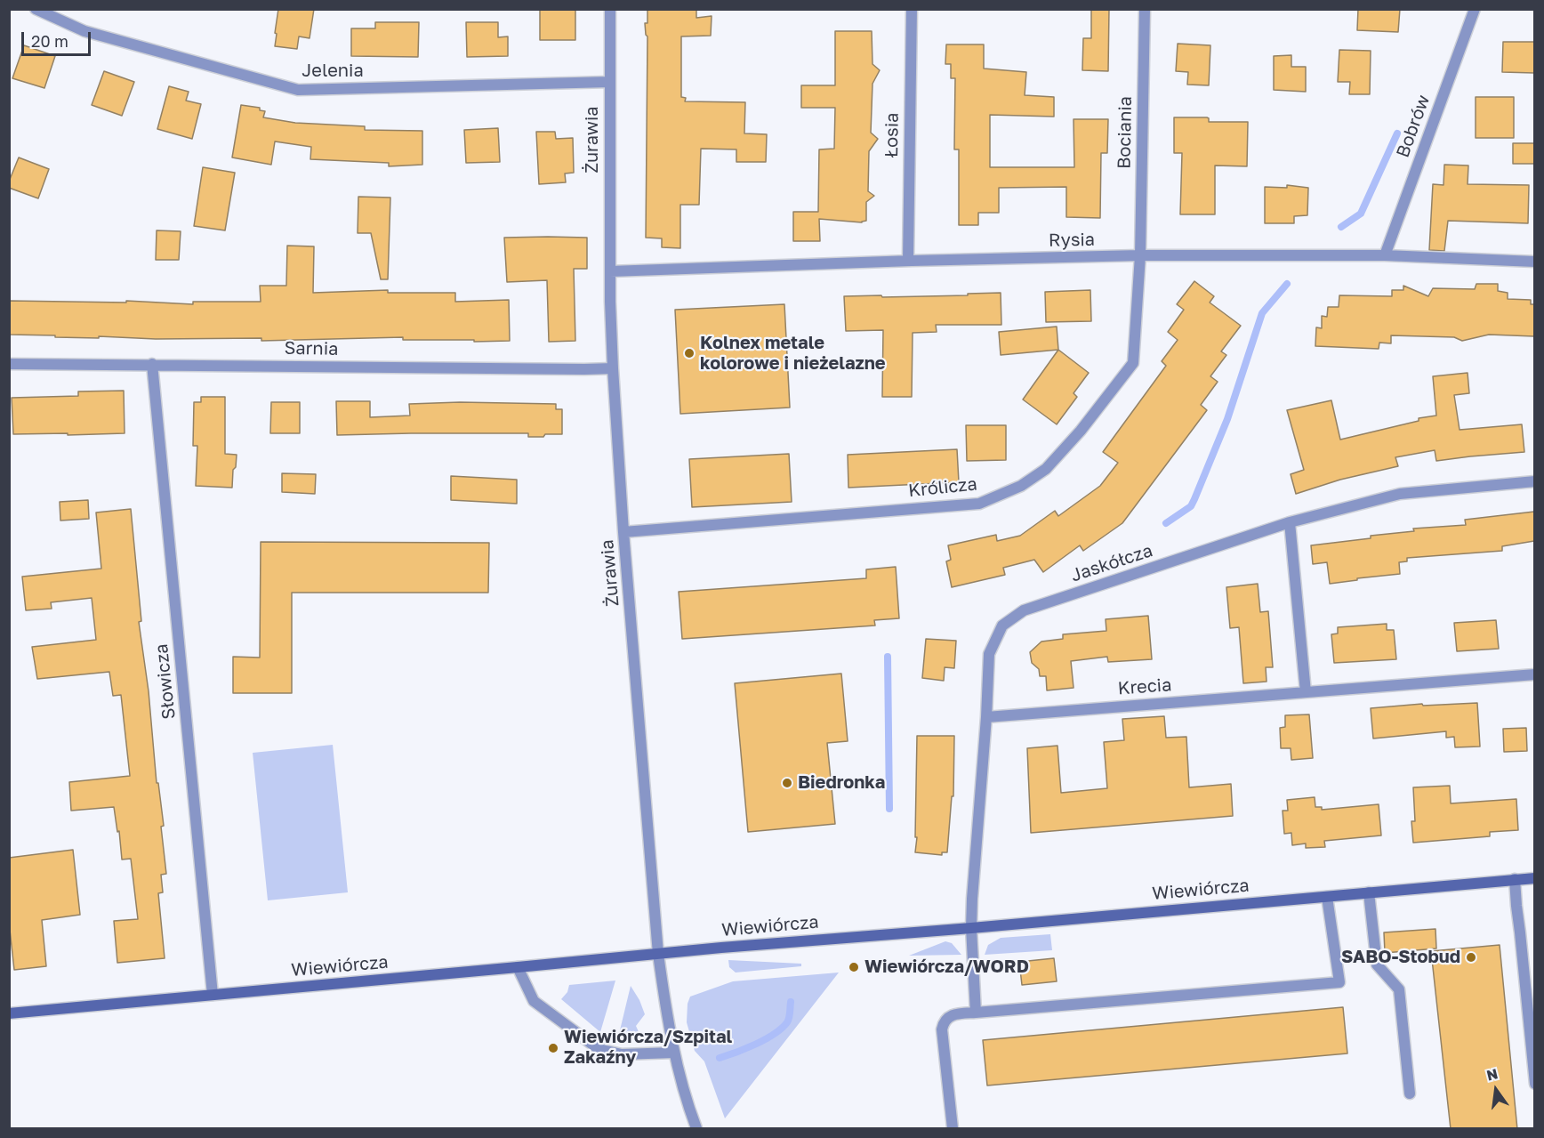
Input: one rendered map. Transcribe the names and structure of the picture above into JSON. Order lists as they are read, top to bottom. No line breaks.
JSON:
{"streets":{"street":["Jelenia","Bobrów","Bociania","Łosia","Żurawia","Rysia","Sarnia","Królicza","Jaskółcza","Słowicza","Krecia","Wiewiórcza"]},"crossings":[["Jelenia","Żurawia"],["Bobrów","Rysia"],["Bociania","Rysia"],["Bociania","Królicza"],["Łosia","Rysia"],["Żurawia","Rysia"],["Żurawia","Sarnia"],["Żurawia","Królicza"],["Żurawia","Wiewiórcza"],["Rysia","Królicza"],["Sarnia","Słowicza"],["Jaskółcza","Krecia"],["Jaskółcza","Wiewiórcza"],["Słowicza","Wiewiórcza"]],"places":["Kolnex metale kolorowe i nieżelazne","Biedronka","SABO-Stobud","Wiewiórcza/WORD","Wiewiórcza/Szpital Zakaźny"],"scale_bar":"20 m","north":"top"}
